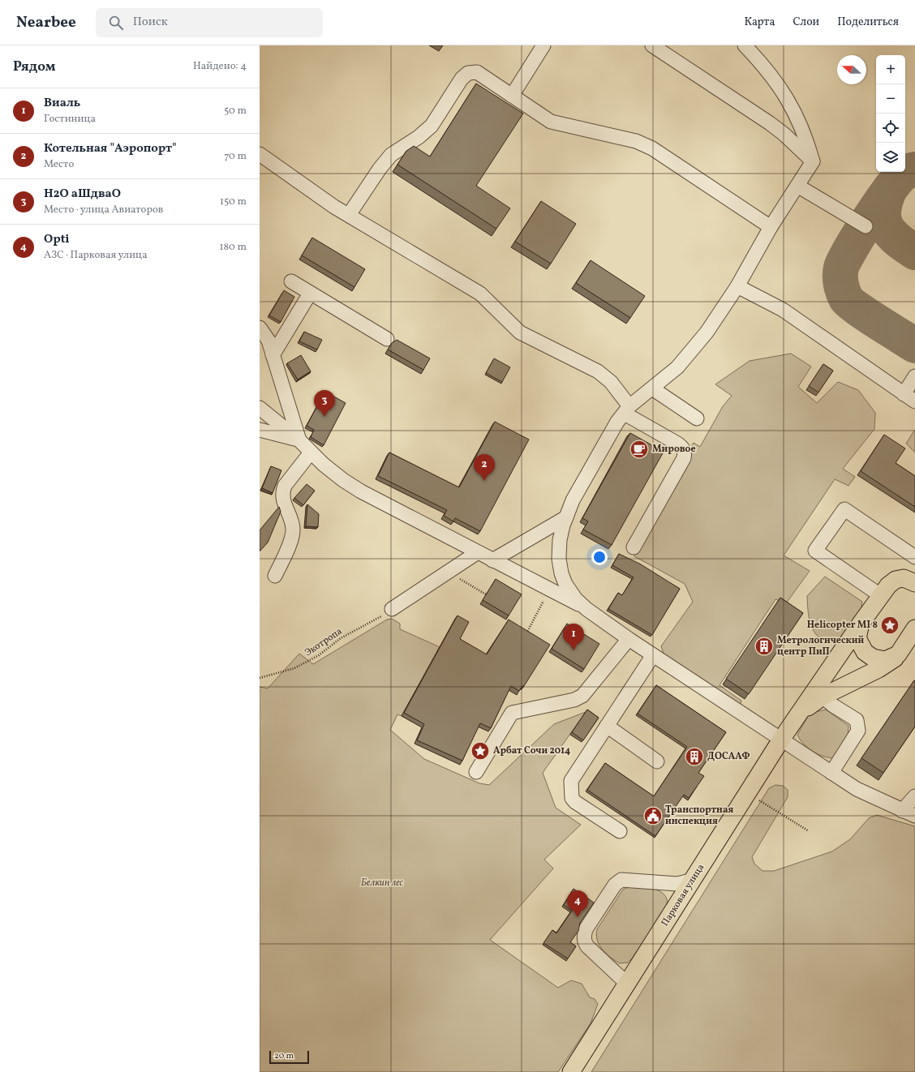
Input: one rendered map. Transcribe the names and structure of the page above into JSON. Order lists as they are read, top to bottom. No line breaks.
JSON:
{"streets":{"main road":["Парковая улица"],"path":["Экотропа"]},"parks":["Белкин лес"],"places":{"cafe":["Мировое"],"place":["Helicopter MI 8","Арбат Сочи 2014"],"building":["Метрологический центр ПиП","ДОСААФ"],"public building":["Транспортная инспекция"]},"scale_bar":"20 m","north":"left","page":{"header":"Nearbee","search":"Поиск","nav":["Карта","Слои","Поделиться"],"heading":["Рядом","Найдено: 4"],"map_buttons":["+","−"],"list":[{"mark":"1","name":"Виаль","note":"Гостиница","value":"50 m"},{"mark":"2","name":"Котельная \"Аэропорт\"","note":"Место","value":"70 m"},{"mark":"3","name":"H2O аШдваО","note":"Место · улица Авиаторов","value":"150 m"},{"mark":"4","name":"Opti","note":"АЗС · Парковая улица","value":"180 m"}],"pins":["3","2","1","4"],"scale":"20 m"}}
